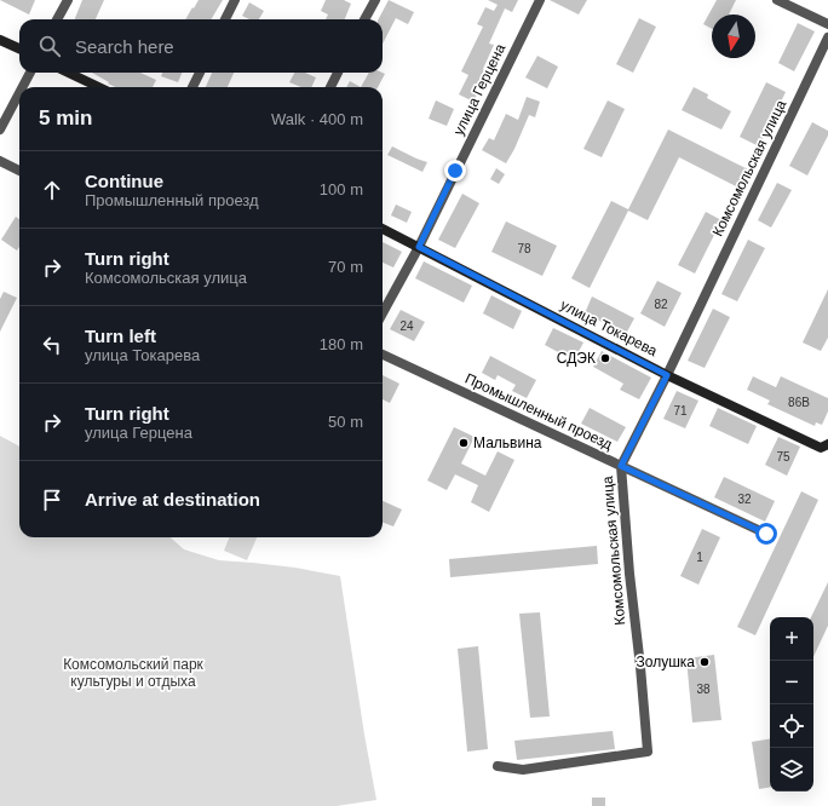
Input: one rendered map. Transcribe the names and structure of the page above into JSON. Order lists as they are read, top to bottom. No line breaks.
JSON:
{"streets":{"street":["улица Герцена","Комсомольская улица","улица Токарева","Промышленный проезд"]},"crossings":[["улица Герцена","улица Токарева"],["Комсомольская улица","улица Токарева"],["Комсомольская улица","Промышленный проезд"]],"parks":["Комсомольский парк культуры и отдыха"],"places":["СДЭК","Мальвина","Золушка"],"house_numbers":["78","82","24","86В","71","75","32","1","38"],"north":"bottom","page":{"search":"Search here","heading":["5 min","Walk · 400 m"],"list":[["Continue","Промышленный проезд","100 m"],["Turn right","Комсомольская улица","70 m"],["Turn left","улица Токарева","180 m"],["Turn right","улица Герцена","50 m"],"Arrive at destination"],"map_buttons":["+","−"]}}
